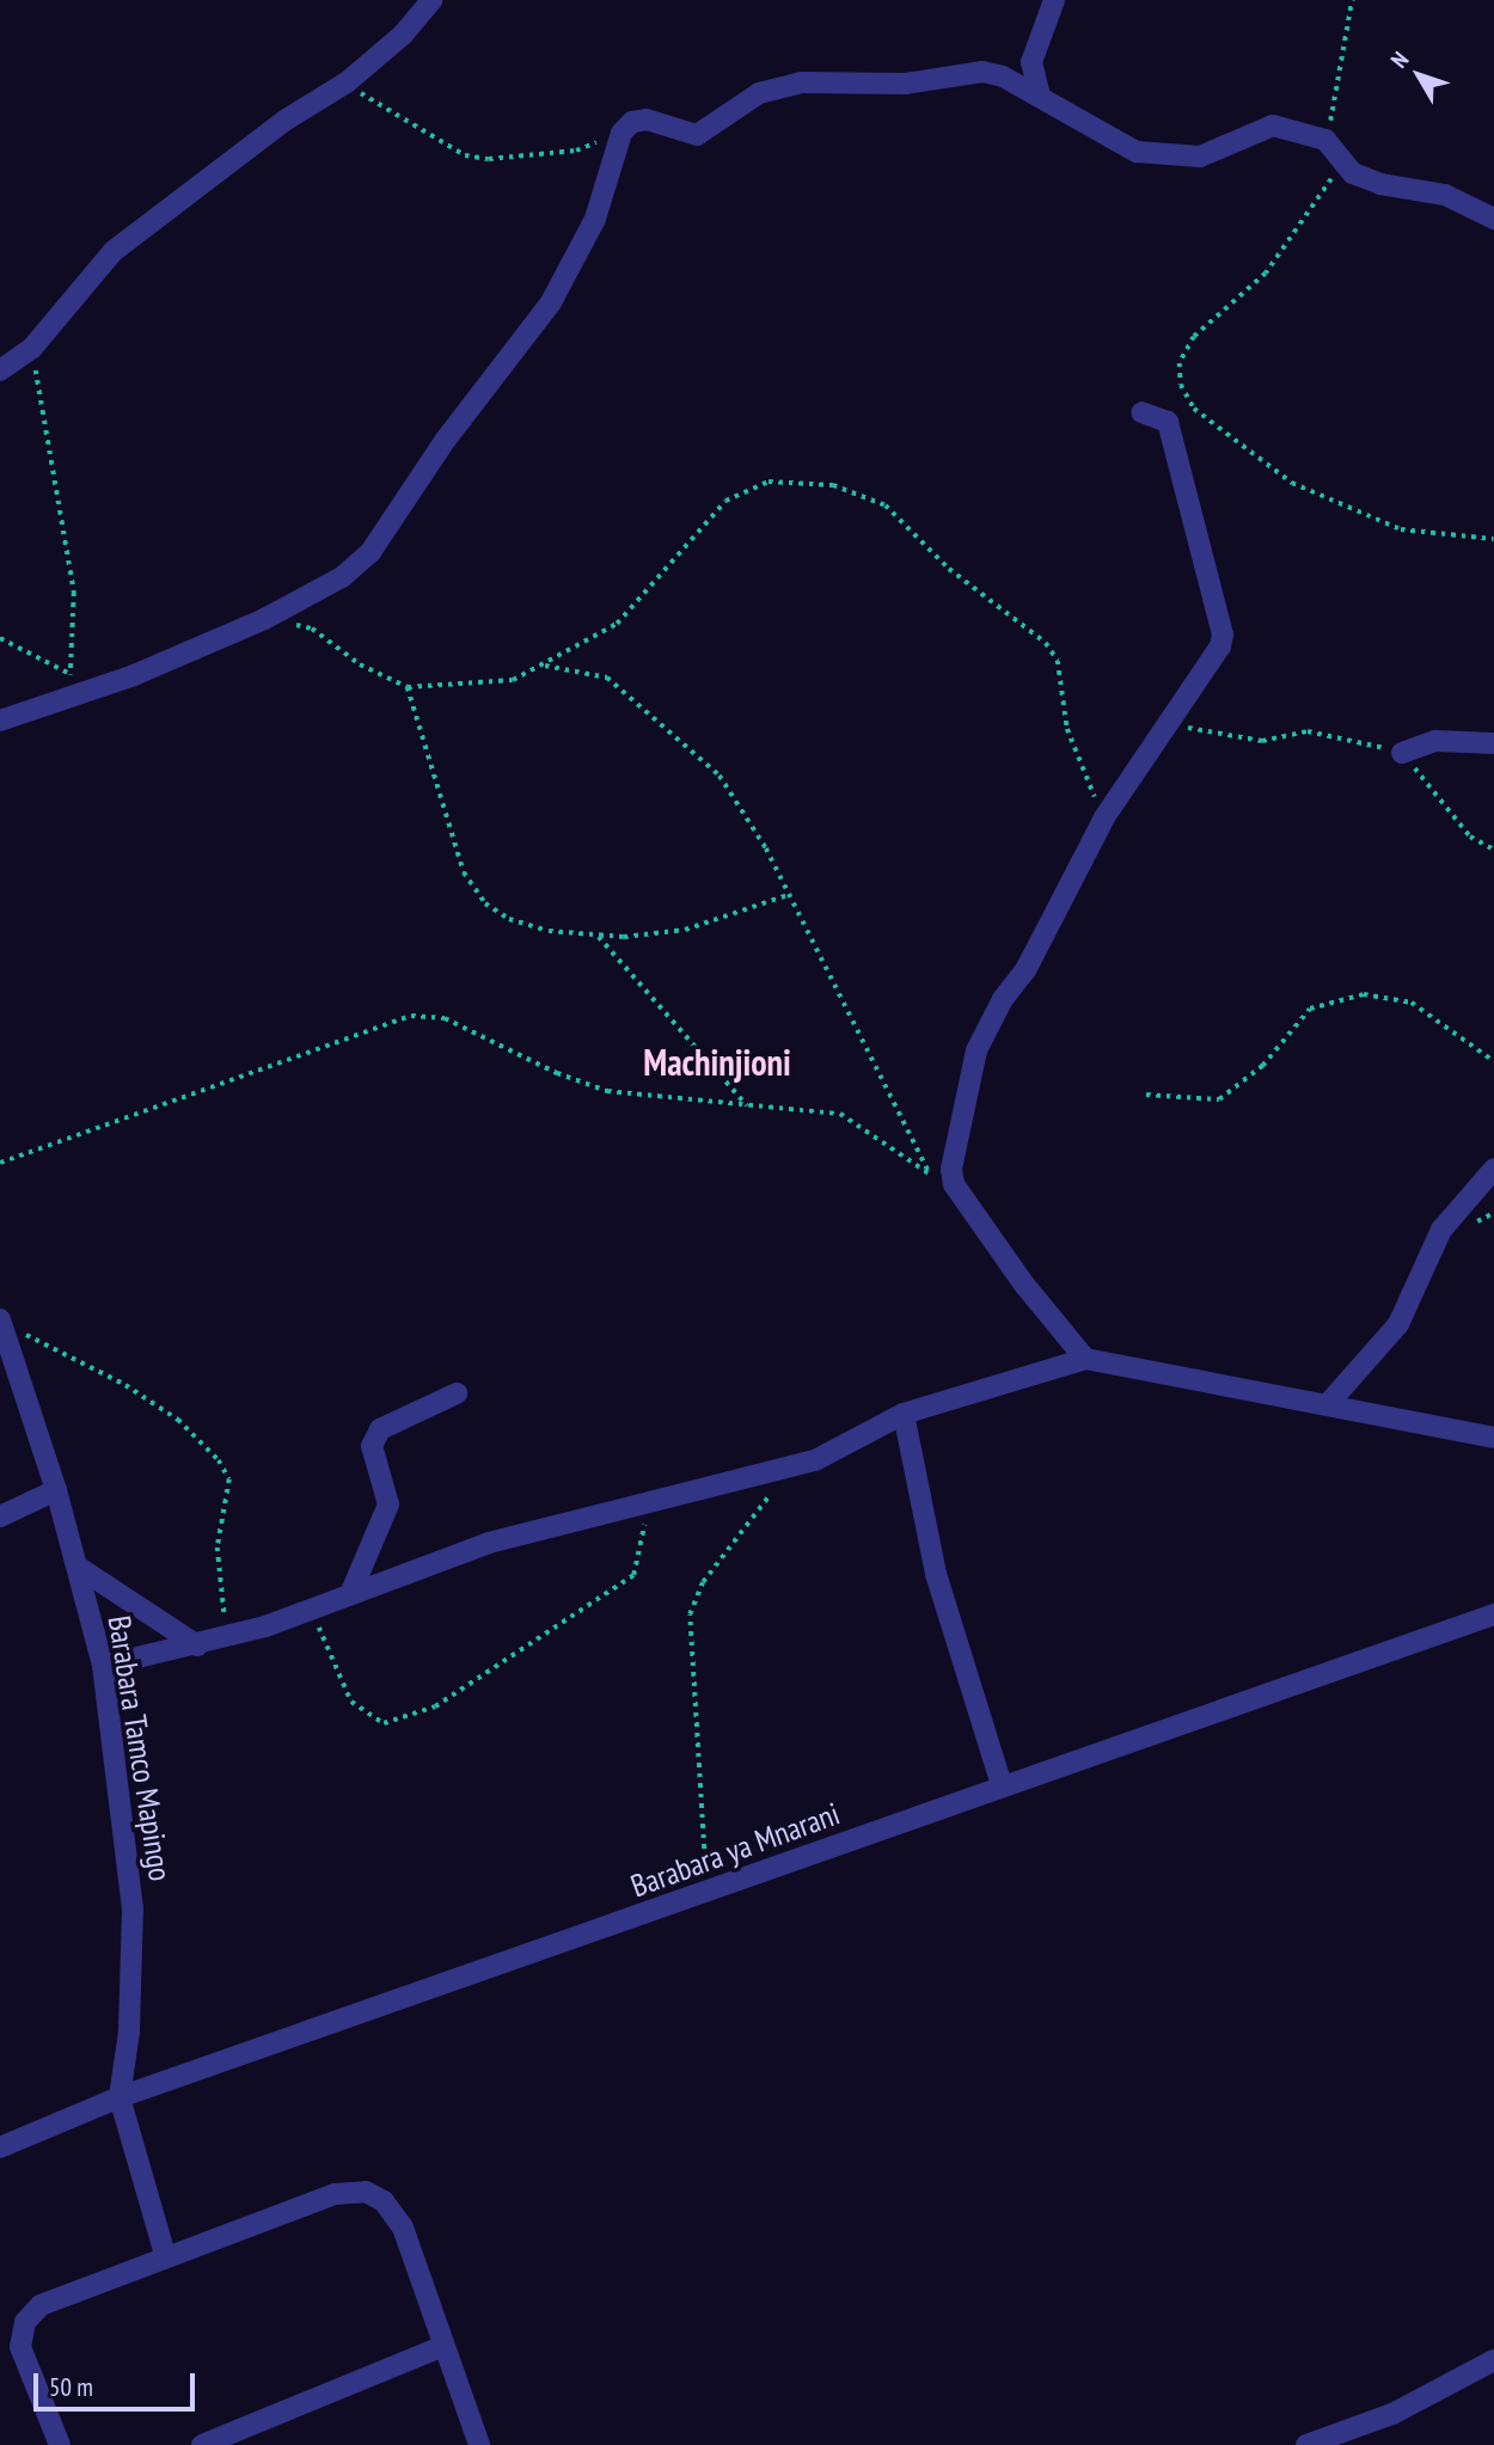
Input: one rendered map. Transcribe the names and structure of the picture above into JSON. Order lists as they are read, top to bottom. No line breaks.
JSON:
{"streets":{"street":["Barabara Tamco Mapingo","Barabara ya Mnarani"]},"crossings":[["Barabara Tamco Mapingo","Barabara ya Mnarani"]],"districts":["Machinjioni"],"scale_bar":"50 m","north":"top left"}
